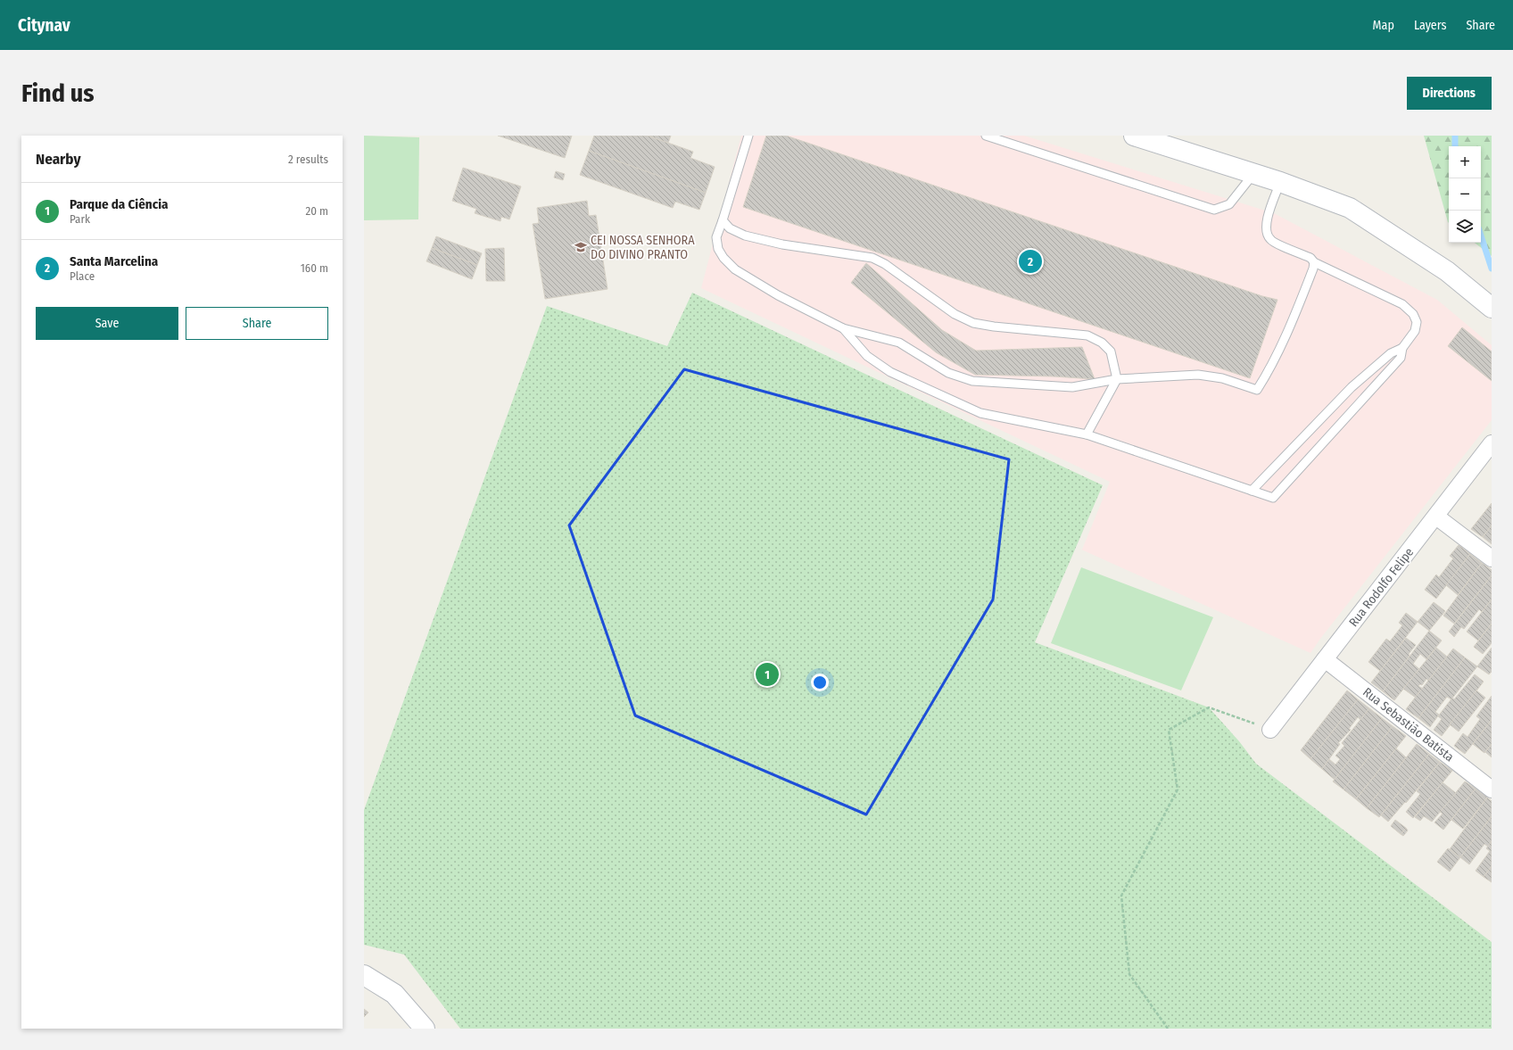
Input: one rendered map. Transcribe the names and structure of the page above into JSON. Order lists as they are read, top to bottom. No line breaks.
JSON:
{"streets":{"street":["Rua Rodolfo Felipe","Rua Sebastião Batista"]},"crossings":[["Rua Rodolfo Felipe","Rua Sebastião Batista"]],"places":{"school or university":["CEI NOSSA SENHORA DO DIVINO PRANTO"]},"page":{"header":"Citynav","nav":["Map","Layers","Share"],"buttons":["Directions",["Save","Share"]],"title":"Find us","heading":["Nearby","2 results"],"map_buttons":["+","−"],"list":[{"mark":"1","name":"Parque da Ciência","note":"Park","value":"20 m"},{"mark":"2","name":"Santa Marcelina","note":"Place","value":"160 m"}],"pins":["2","1"]}}
